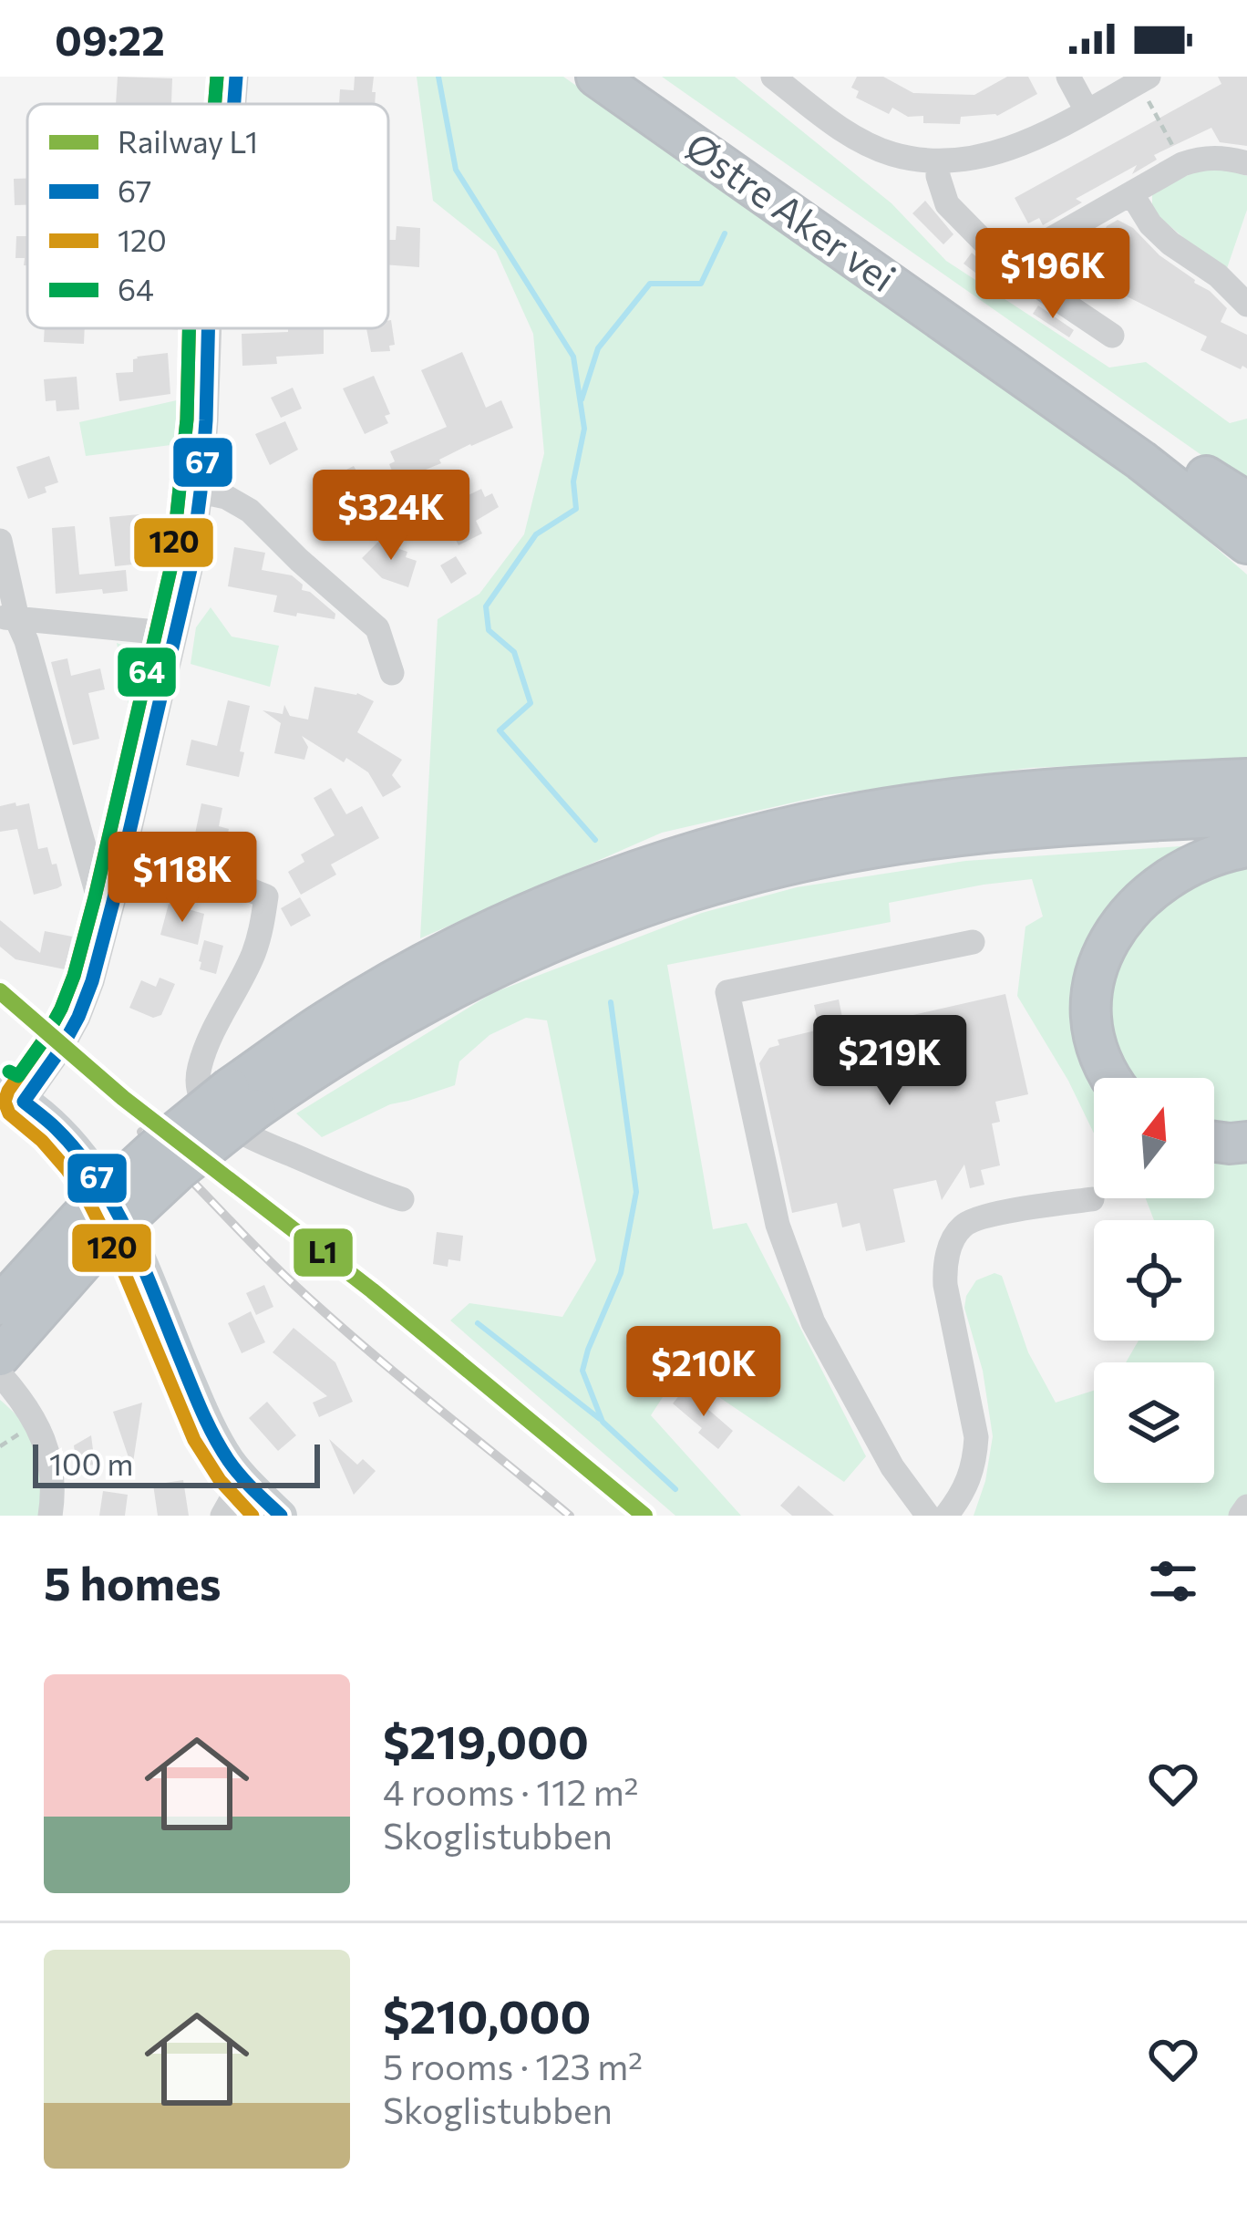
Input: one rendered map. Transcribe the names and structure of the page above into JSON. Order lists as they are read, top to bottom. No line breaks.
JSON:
{"streets":{"highway":["Østre Aker vei"]},"lines":["transit line 67","transit line 120","transit line 64","rail line L1"],"legend":["Railway L1","67","120","64"],"scale_bar":"100 m","north":"top","page":{"status":"09:22","price":["$196K","$324K","$118K","$219K","$210K"],"scale":"100 m","heading":"5 homes","list":[{"name":"$219,000","note":"4 rooms · 112 m² · Skoglistubben"},{"name":"$210,000","note":"5 rooms · 123 m² · Skoglistubben"}]}}
